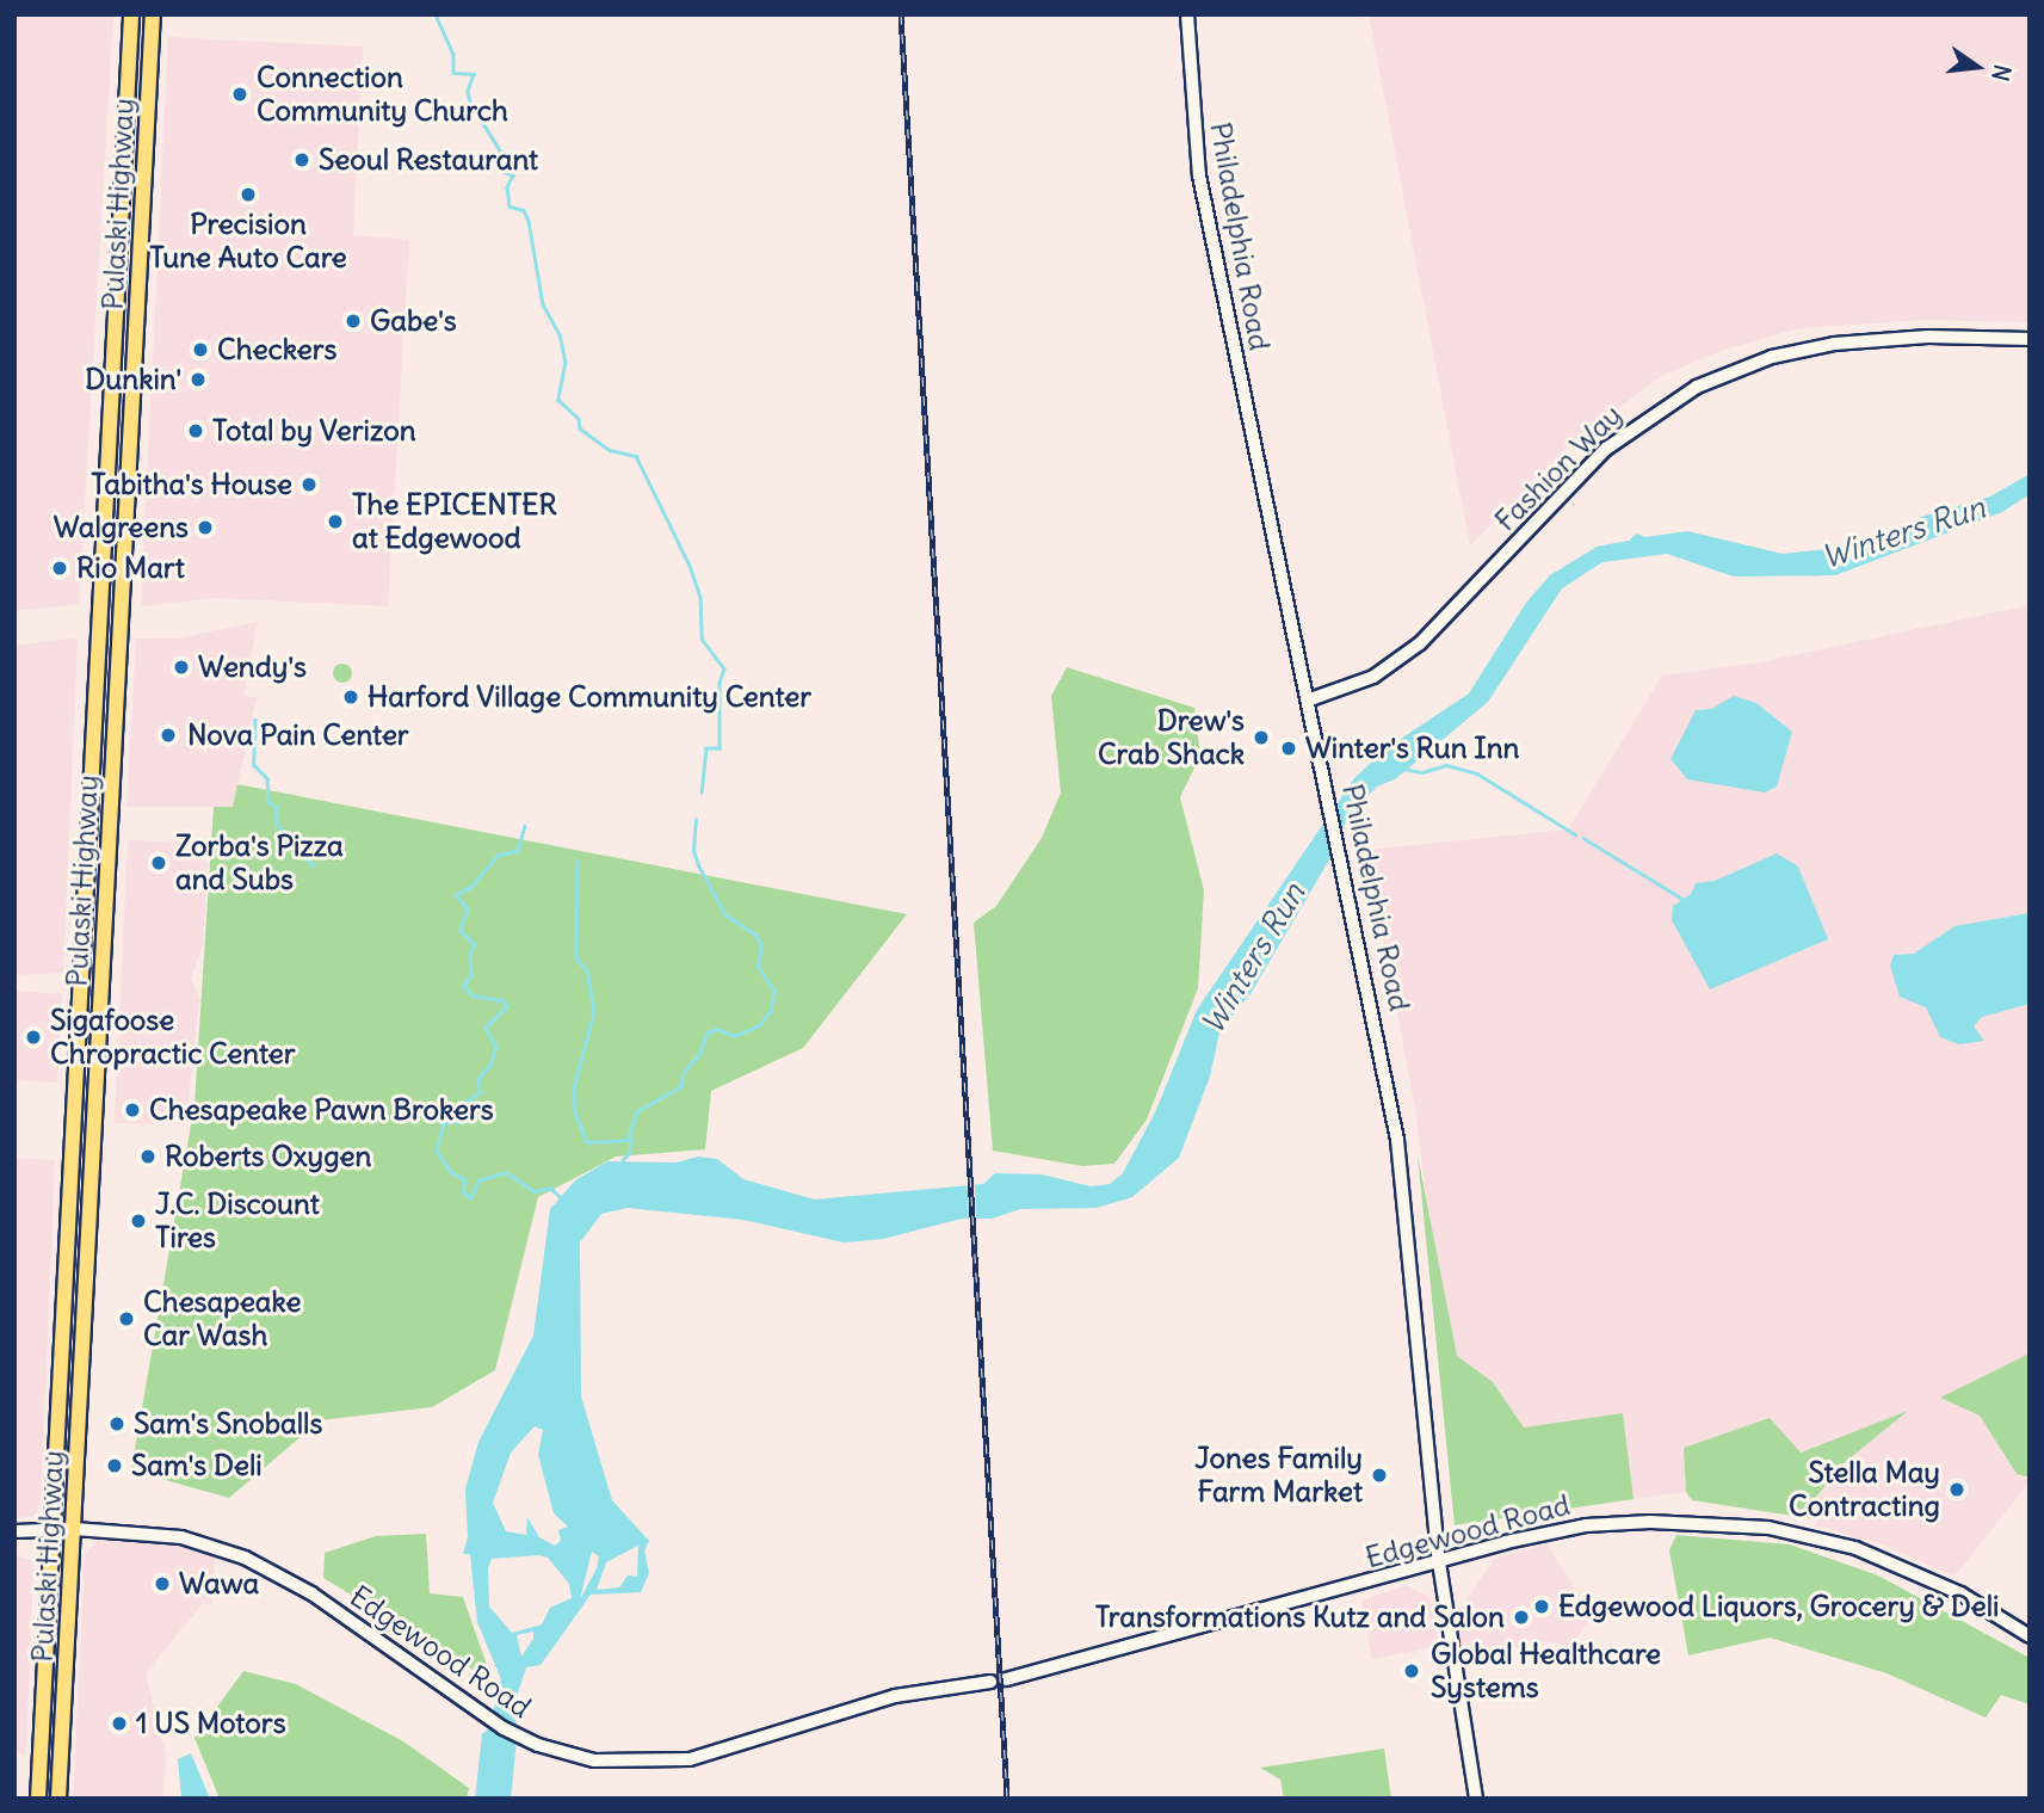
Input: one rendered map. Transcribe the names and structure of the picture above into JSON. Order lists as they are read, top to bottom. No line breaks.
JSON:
{"streets":{"highway":["Pulaski Highway"],"main road":["Philadelphia Road","Edgewood Road"],"street":["Fashion Way"]},"crossings":[["Pulaski Highway","Edgewood Road"],["Philadelphia Road","Fashion Way"],["Philadelphia Road","Edgewood Road"]],"water":["Winters Run"],"places":["Connection Community Church","Seoul Restaurant","Precision Tune Auto Care","Gabe's","Checkers","Dunkin'","Total by Verizon","Tabitha's House","The EPICENTER at Edgewood","Walgreens","Rio Mart","Wendy's","Harford Village Community Center","Nova Pain Center","Drew's Crab Shack","Winter's Run Inn","Zorba's Pizza and Subs","Sigafoose Chropractic Center","Chesapeake Pawn Brokers","Roberts Oxygen","J.C. Discount Tires","Chesapeake Car Wash","Sam's Snoballs","Sam's Deli","Jones Family Farm Market","Stella May Contracting","Wawa","Edgewood Liquors, Grocery & Deli","Transformations Kutz and Salon","Global Healthcare Systems","1 US Motors"],"north":"right"}
